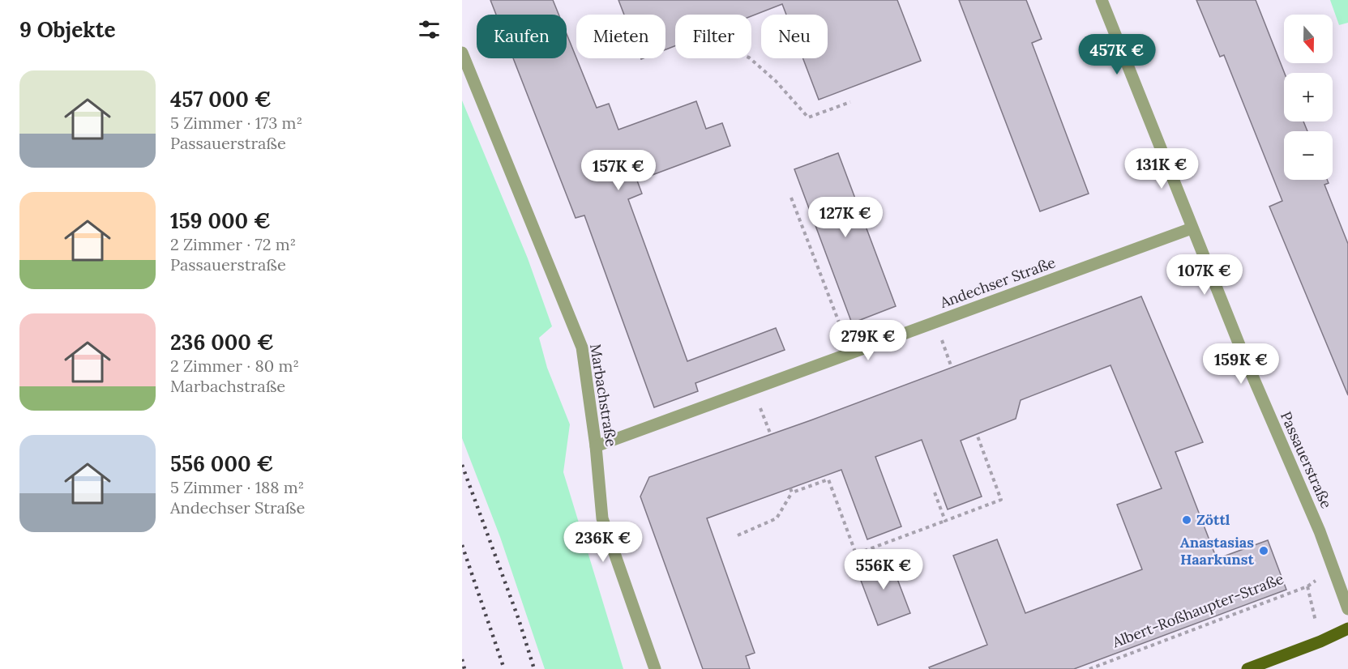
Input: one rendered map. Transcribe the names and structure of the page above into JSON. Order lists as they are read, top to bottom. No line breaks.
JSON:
{"streets":{"street":["Andechser Straße","Marbachstraße","Passauerstraße"],"path":["Albert-Roßhaupter-Straße"]},"crossings":[["Andechser Straße","Marbachstraße"],["Andechser Straße","Passauerstraße"]],"places":["Zöttl","Anastasias Haarkunst"],"north":"bottom","page":{"heading":"9 Objekte","map_buttons":["+","−"],"chip":["Kaufen","Mieten","Filter","Neu"],"price":["457K €","131K €","157K €","127K €","107K €","279K €","159K €","236K €","556K €"],"list":[{"name":"457 000 €","note":"5 Zimmer · 173 m² · Passauerstraße"},{"name":"159 000 €","note":"2 Zimmer · 72 m² · Passauerstraße"},{"name":"236 000 €","note":"2 Zimmer · 80 m² · Marbachstraße"},{"name":"556 000 €","note":"5 Zimmer · 188 m² · Andechser Straße"}]}}
